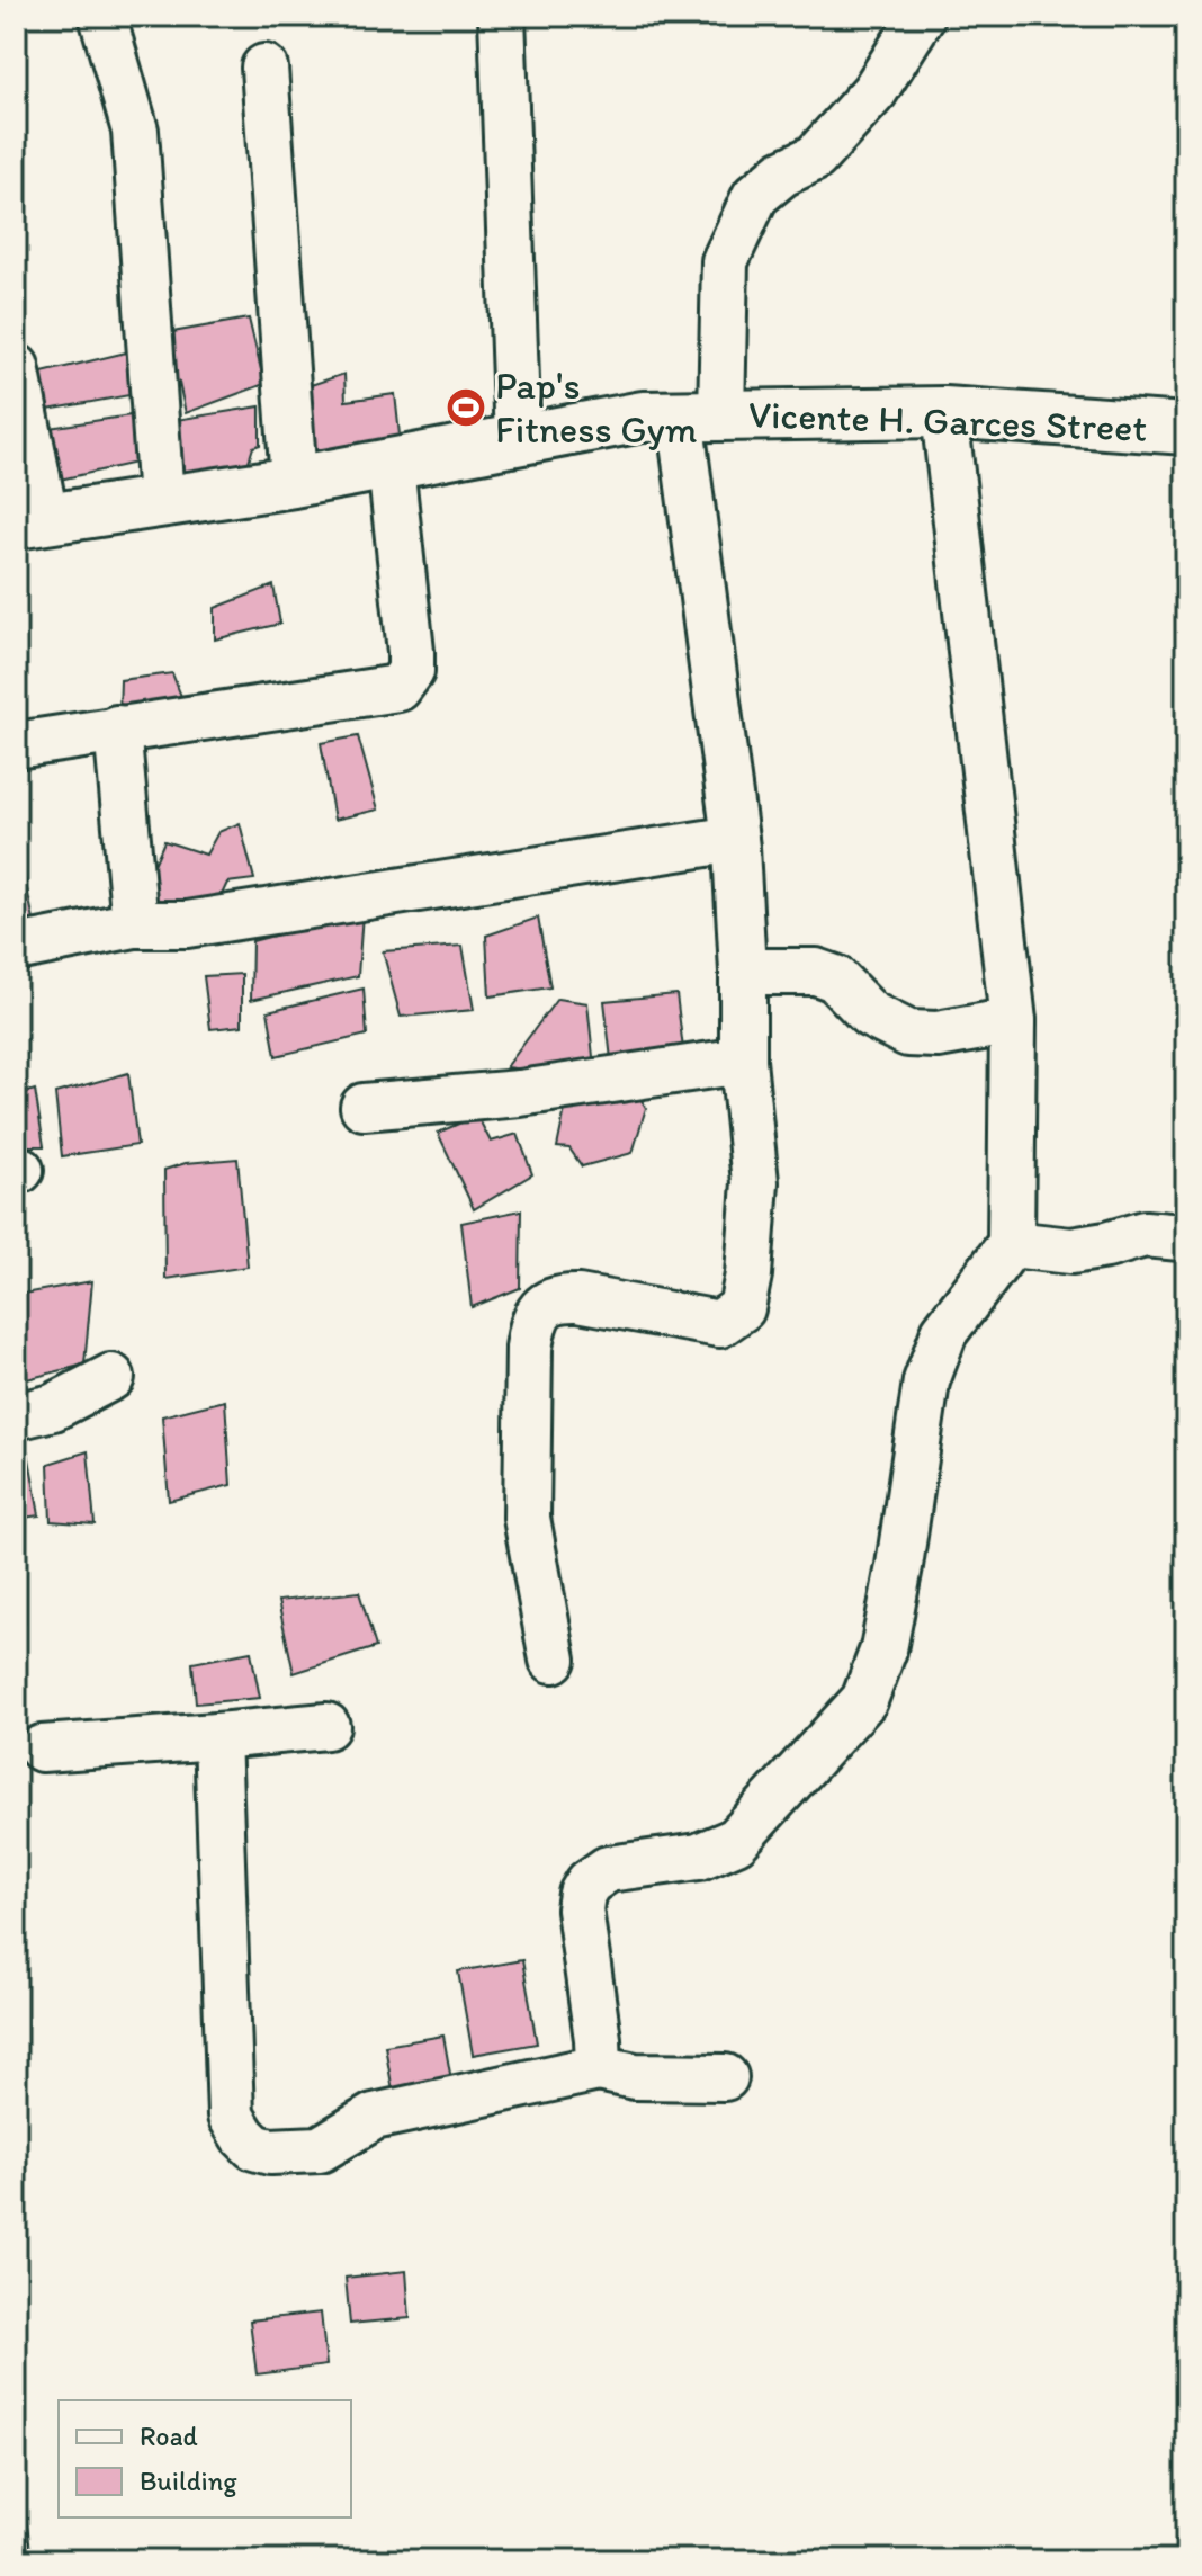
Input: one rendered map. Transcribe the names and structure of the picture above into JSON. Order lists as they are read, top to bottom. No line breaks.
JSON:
{"streets":{"street":["Vicente H. Garces Street"]},"places":{"sports":["Pap's Fitness Gym"]},"legend":["Road","Building"]}
